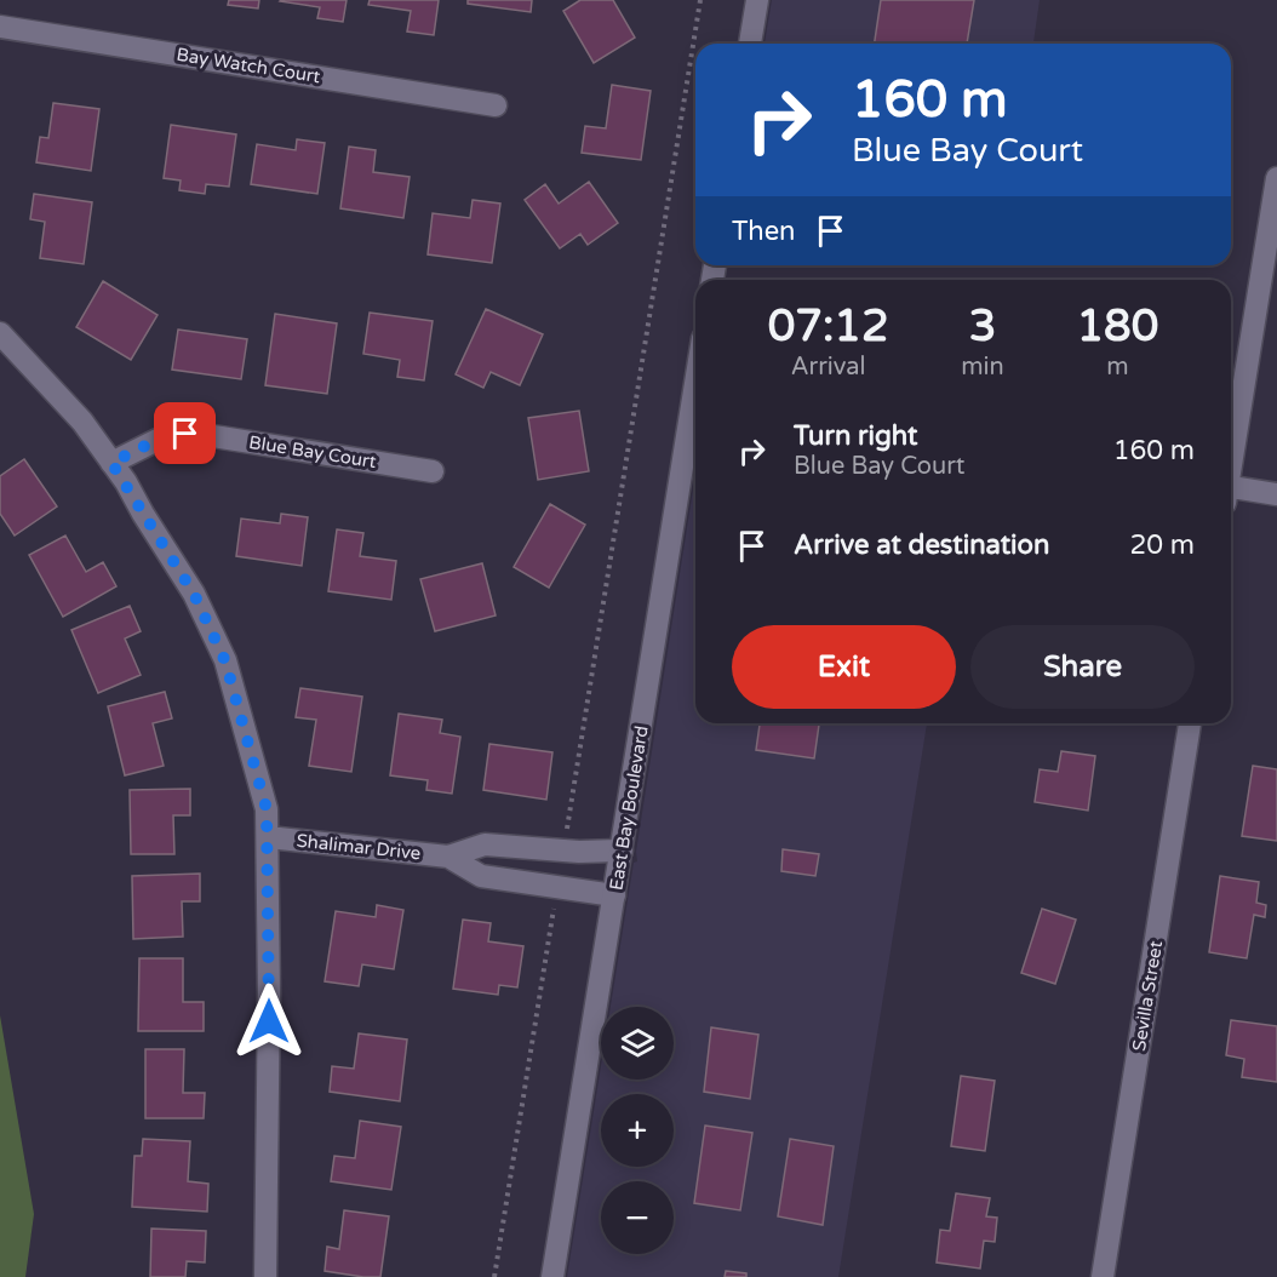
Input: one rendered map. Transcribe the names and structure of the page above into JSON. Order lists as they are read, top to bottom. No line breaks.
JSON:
{"streets":{"street":["Bay Watch Court","Blue Bay Court","East Bay Boulevard","Shalimar Drive","Sevilla Street"]},"crossings":[["East Bay Boulevard","Shalimar Drive"]],"page":{"turn":["160 m","Blue Bay Court"],"then":"Then","eta":["07:12","Arrival","3","min","180","m"],"list":[{"name":"Turn right","note":"Blue Bay Court","value":"160 m"},{"name":"Arrive at destination","value":"20 m"}],"buttons":["Exit","Share"],"map_buttons":["+","−"]}}
